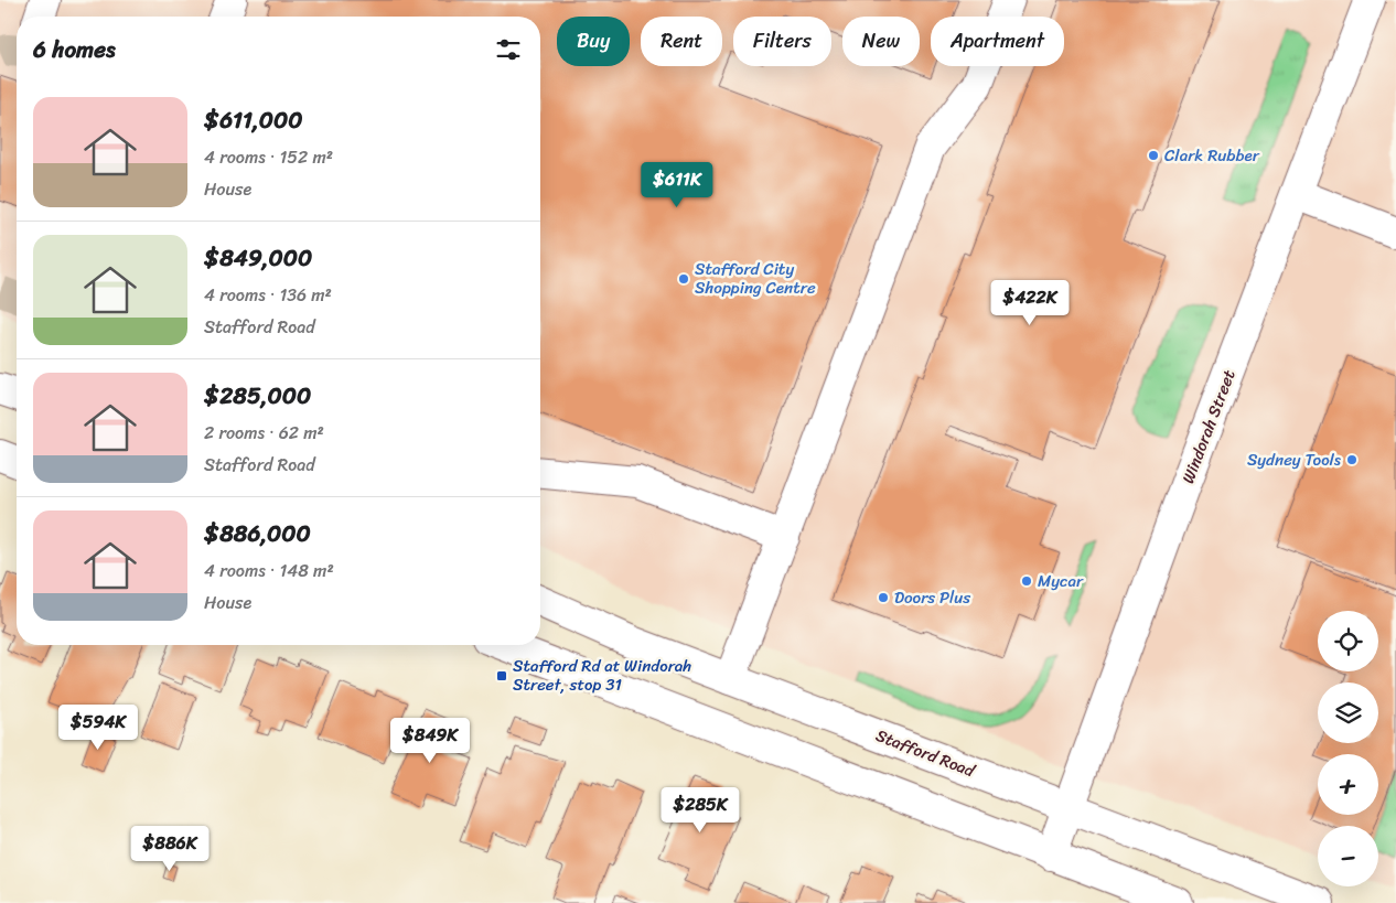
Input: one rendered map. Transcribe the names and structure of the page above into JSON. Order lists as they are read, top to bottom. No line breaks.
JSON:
{"streets":{"main road":["Windorah Street","Stafford Road"]},"crossings":[["Windorah Street","Stafford Road"]],"places":{"other":["Clark Rubber","Stafford City Shopping Centre","Sydney Tools","Mycar","Doors Plus"],"transit":["Stafford Rd at Windorah Street, stop 31"]},"page":{"chip":["Buy","Rent","Filters","New","Apartment"],"heading":"6 homes","list":[{"name":"$611,000","note":"4 rooms · 152 m² · House"},{"name":"$849,000","note":"4 rooms · 136 m² · Stafford Road"},{"name":"$285,000","note":"2 rooms · 62 m² · Stafford Road"},{"name":"$886,000","note":"4 rooms · 148 m² · House"}],"price":["$611K","$422K","$594K","$849K","$285K","$886K"],"map_buttons":["+","−"]}}
